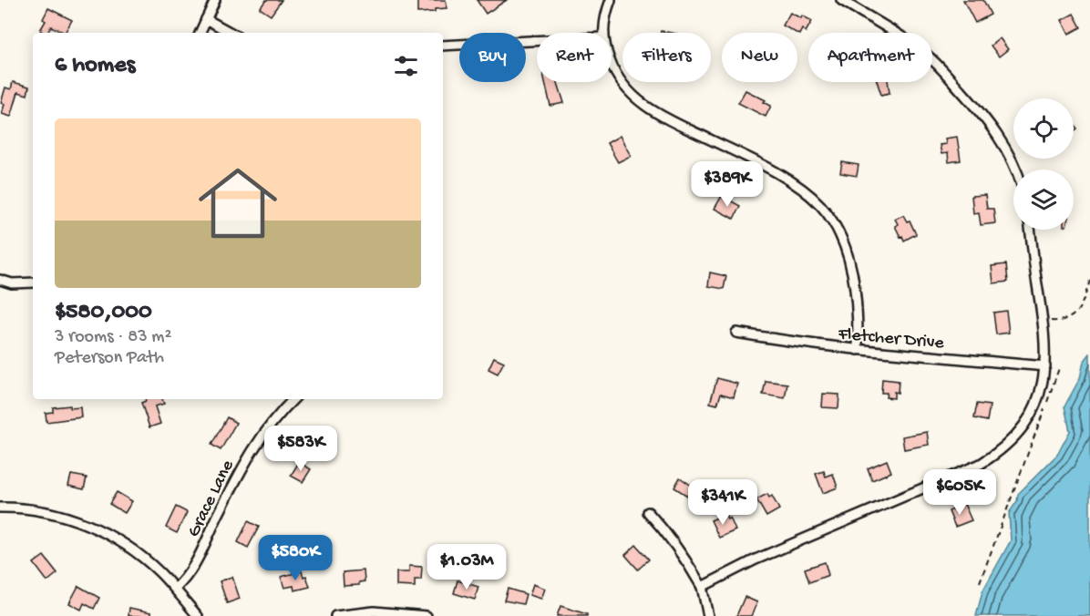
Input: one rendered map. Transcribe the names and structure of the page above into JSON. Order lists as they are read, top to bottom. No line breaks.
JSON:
{"streets":{"street":["Fletcher Drive","Grace Lane"]},"page":{"chip":["Buy","Rent","Filters","New","Apartment"],"heading":"6 homes","list":[{"name":"$580,000","note":"3 rooms · 83 m² · Peterson Path"}],"price":["$389K","$583K","$605K","$341K","$580K","$1.03M"]}}
